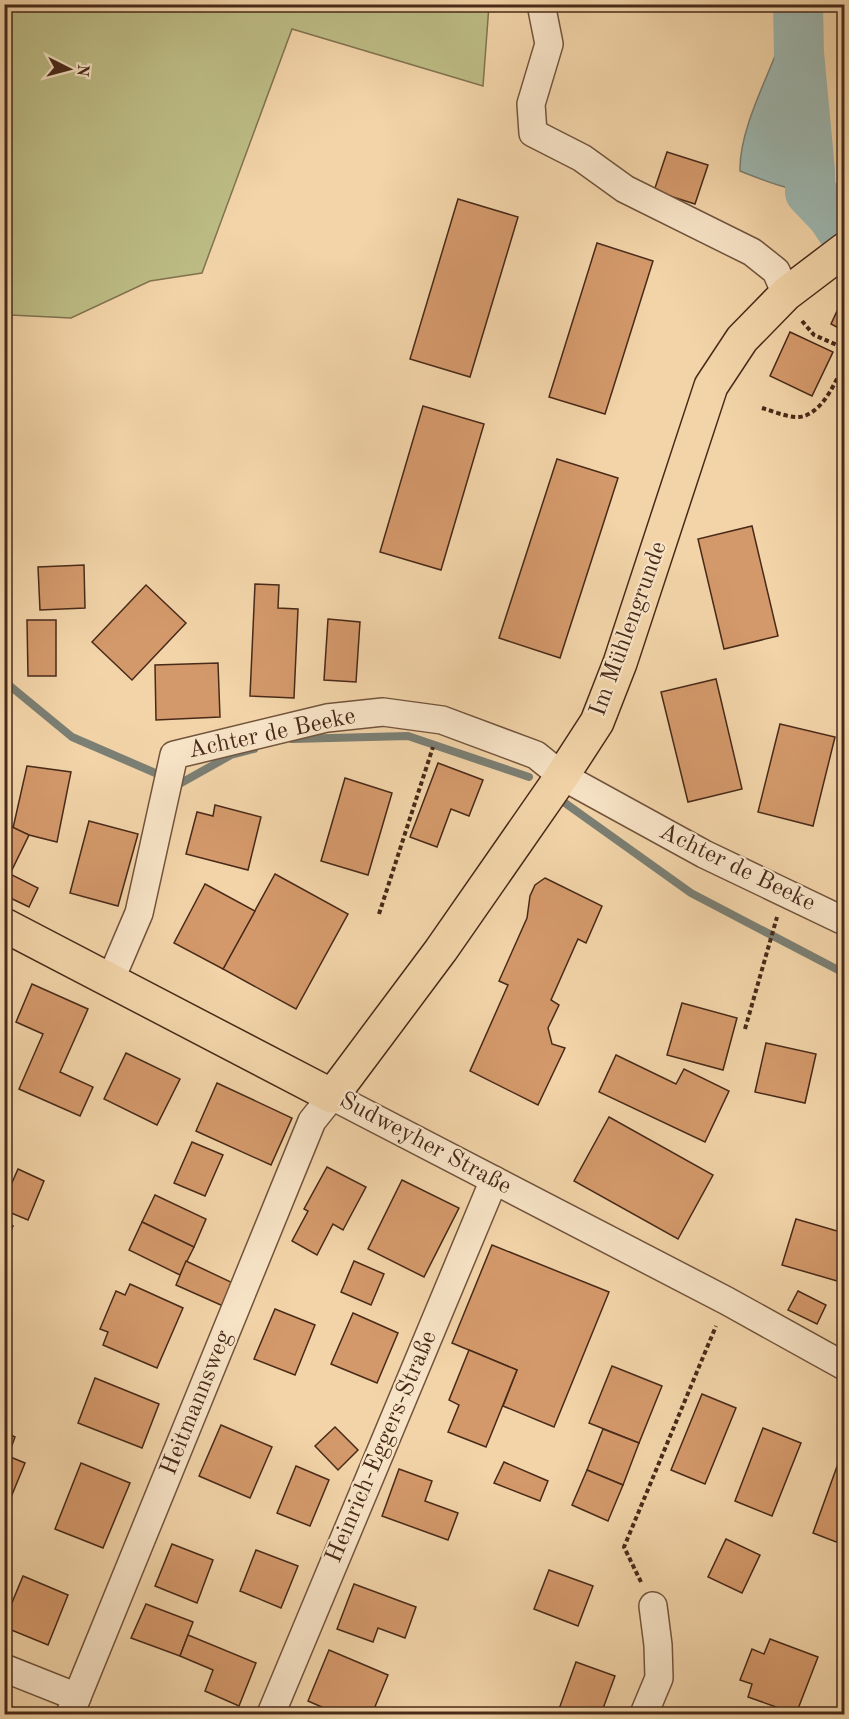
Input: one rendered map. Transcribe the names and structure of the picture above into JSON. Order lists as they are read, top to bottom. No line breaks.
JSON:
{"streets":{"main road":["Im Mühlengrunde","Sudweyher Straße"],"street":["Achter de Beeke","Heitmannsweg","Heinrich-Eggers-Straße"]},"crossings":[["Im Mühlengrunde","Achter de Beeke"],["Im Mühlengrunde","Sudweyher Straße"],["Im Mühlengrunde","Heitmannsweg"],["Achter de Beeke","Sudweyher Straße"],["Sudweyher Straße","Heitmannsweg"],["Sudweyher Straße","Heinrich-Eggers-Straße"]],"north":"right"}
